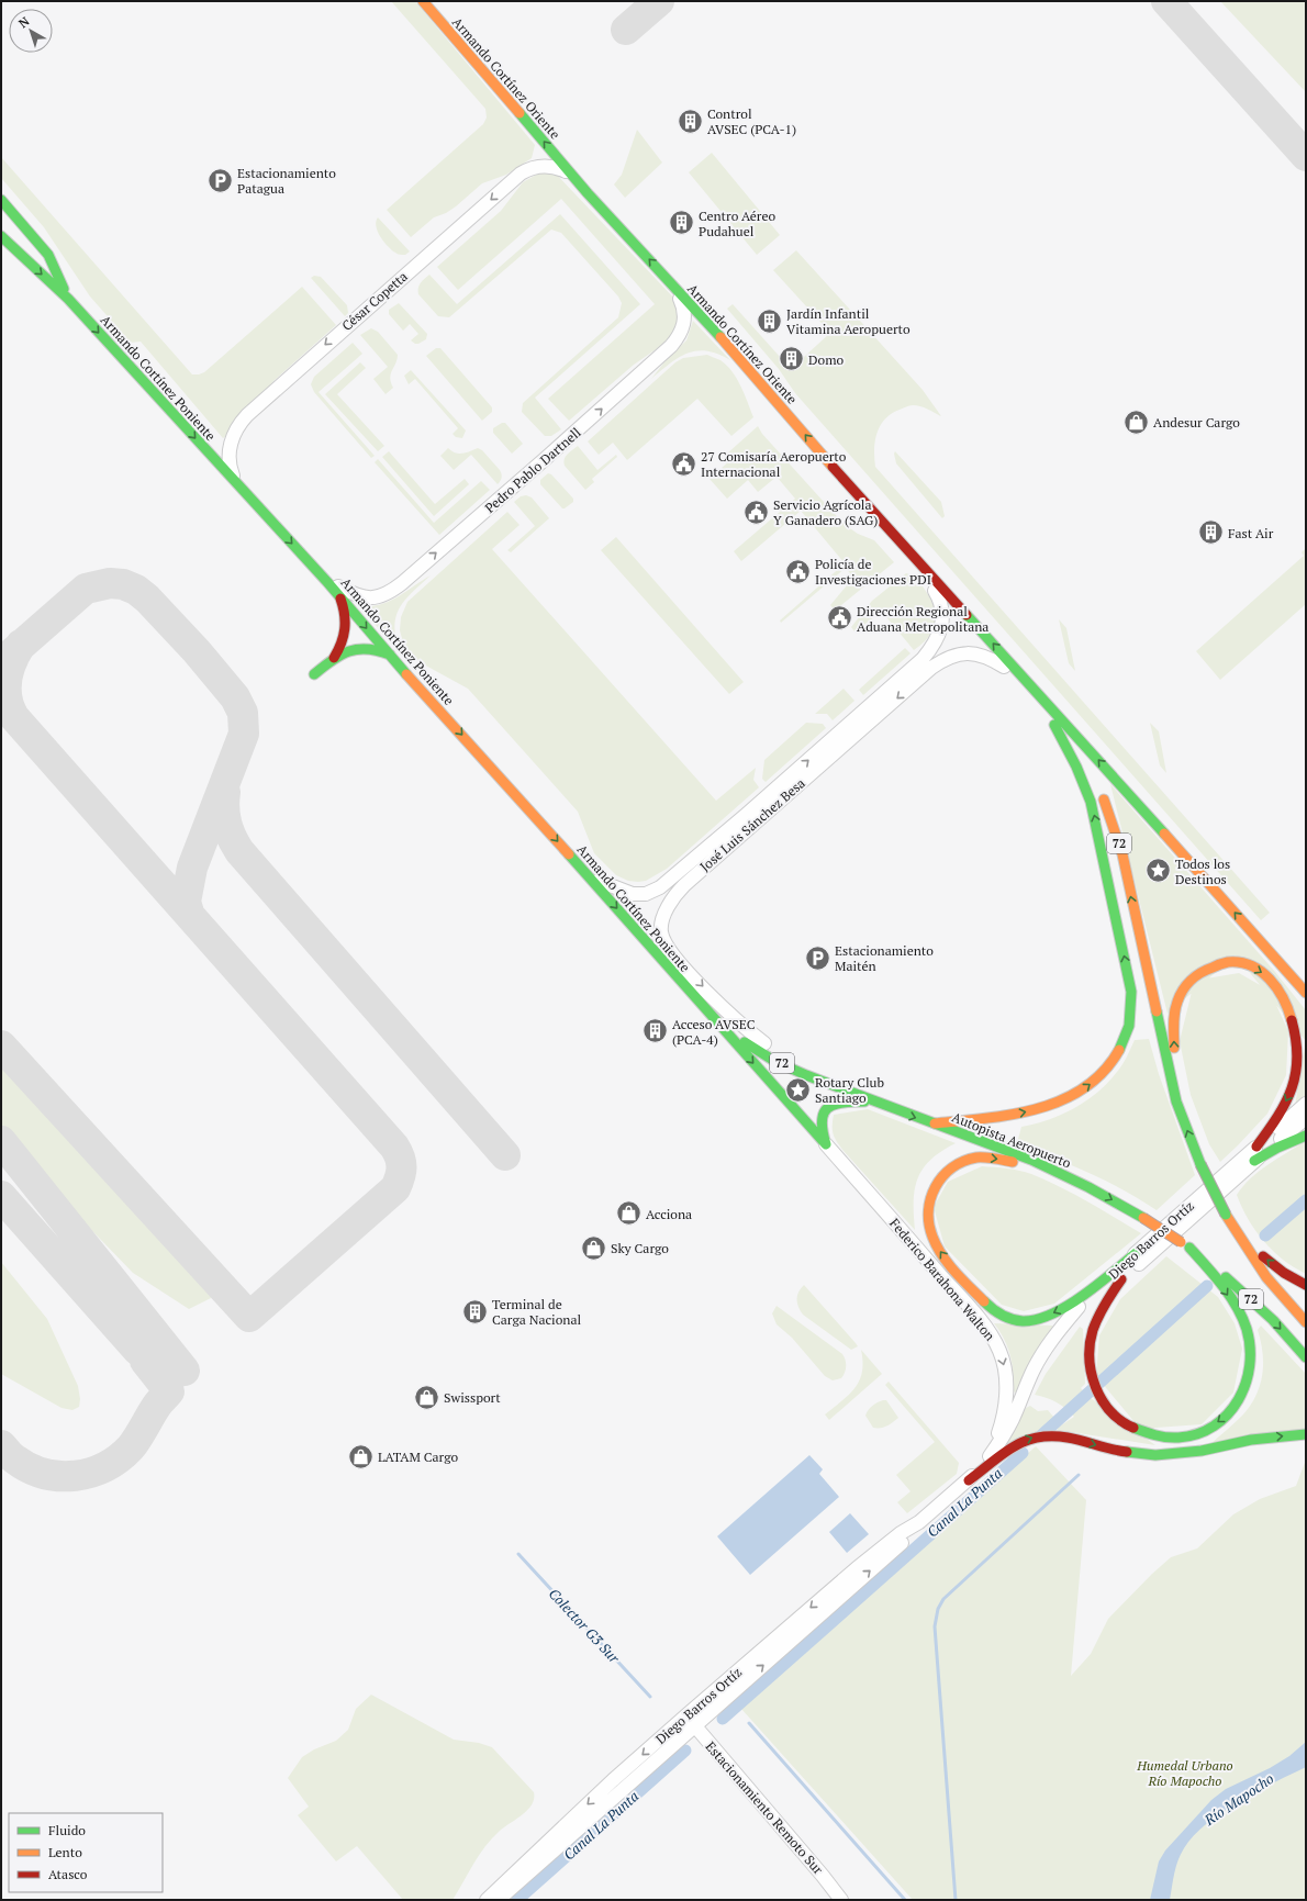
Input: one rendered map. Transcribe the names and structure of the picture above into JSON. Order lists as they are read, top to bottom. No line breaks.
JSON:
{"streets":{"main road":["Armando Cortínez Oriente","Armando Cortínez Poniente","72","Autopista Aeropuerto"],"street":["César Copetta","Pedro Pablo Dartnell","José Luis Sánchez Besa","Diego Barros Ortíz","Federico Barahona Walton","Estacionamiento Remoto Sur"]},"crossings":[["Armando Cortínez Oriente","César Copetta"],["Armando Cortínez Oriente","Pedro Pablo Dartnell"],["Armando Cortínez Oriente","José Luis Sánchez Besa"],["César Copetta","Armando Cortínez Poniente"],["Armando Cortínez Poniente","Pedro Pablo Dartnell"],["Armando Cortínez Poniente","José Luis Sánchez Besa"],["Armando Cortínez Poniente","Autopista Aeropuerto"],["José Luis Sánchez Besa","Autopista Aeropuerto"],["Diego Barros Ortíz","Federico Barahona Walton"],["Diego Barros Ortíz","Estacionamiento Remoto Sur"]],"one_way":["Armando Cortínez Oriente","César Copetta","Armando Cortínez Poniente","Pedro Pablo Dartnell","Federico Barahona Walton"],"water":["Canal La Punta","Colector G3 Sur","Río Mapocho"],"parks":["Humedal Urbano Río Mapocho"],"places":{"building":["Control AVSEC (PCA-1)","Centro Aéreo Pudahuel","Jardín Infantil Vitamina Aeropuerto","Domo","Fast Air","Acceso AVSEC (PCA-4)","Terminal de Carga Nacional"],"parking":["Estacionamiento Patagua","Estacionamiento Maitén"],"shop":["Andesur Cargo","Acciona","Sky Cargo","Swissport","LATAM Cargo"],"public building":["27 Comisaría Aeropuerto Internacional","Servicio Agrícola Y Ganadero (SAG)","Policía de Investigaciones PDI","Dirección Regional Aduana Metropolitana"],"place":["Todos los Destinos","Rotary Club Santiago"]},"legend":["Fluido","Lento","Atasco"],"north":"top left"}
